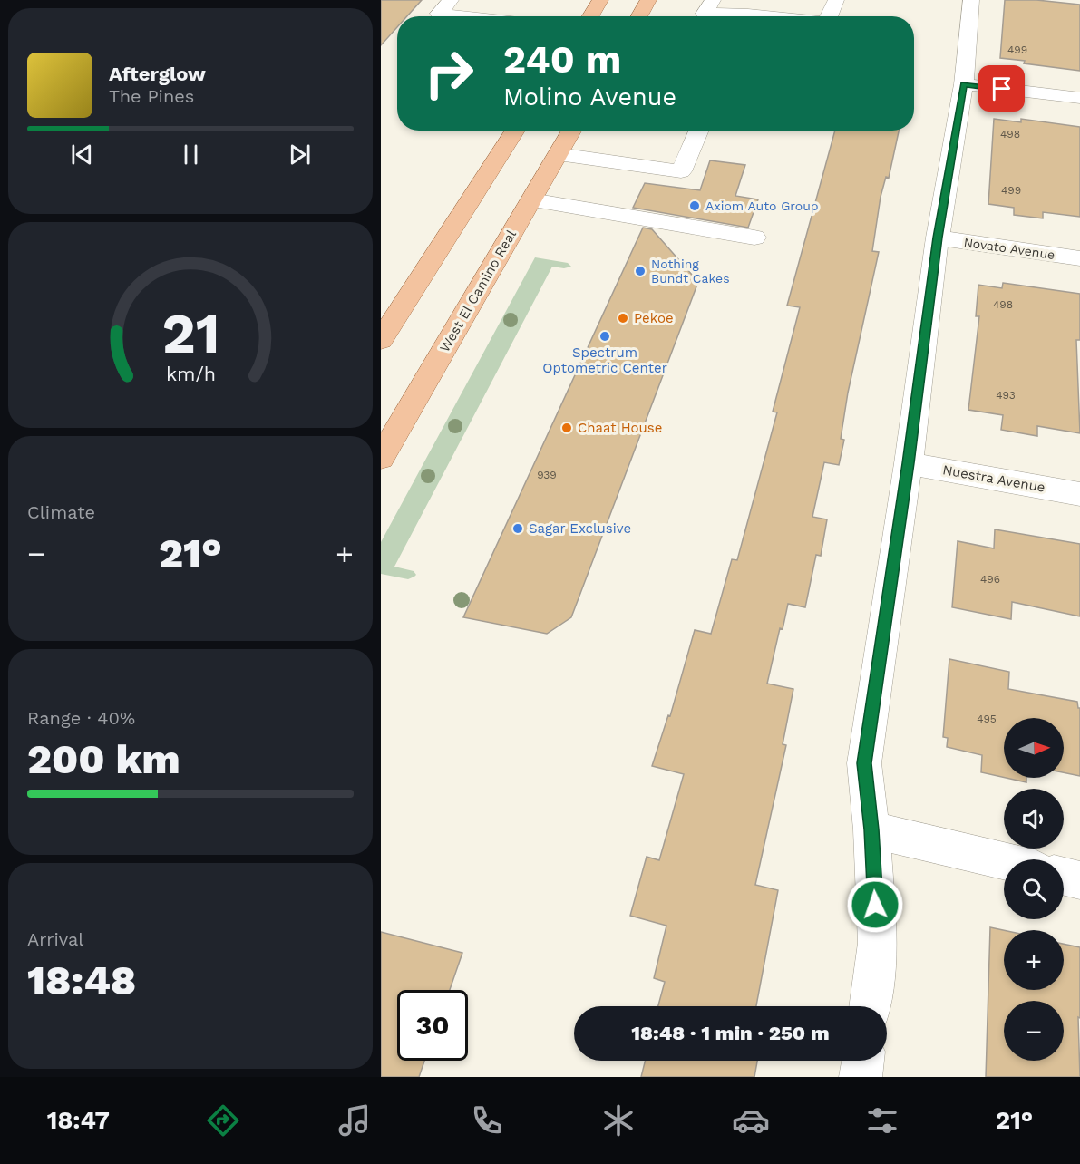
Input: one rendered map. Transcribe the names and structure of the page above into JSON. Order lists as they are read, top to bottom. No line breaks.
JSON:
{"streets":{"main road":["West El Camino Real"],"street":["Novato Avenue","Nuestra Avenue"]},"places":["Axiom Auto Group","Nothing Bundt Cakes","Pekoe","Spectrum Optometric Center","Chaat House","Sagar Exclusive"],"house_numbers":["499","498","499","498","493","939","496","495"],"north":"right","page":{"turn":["240 m","Molino Avenue"],"song":["Afterglow","The Pines"],"tile":["Climate",["Range · 40%","200 km"],["Arrival","18:48"]],"heat":["−","21°","+"],"map_buttons":["+","−"],"limit":"30","trip":"18:48 · 1 min · 250 m","tabs":["18:47","21°"],"gauge":["21","km/h"]}}
